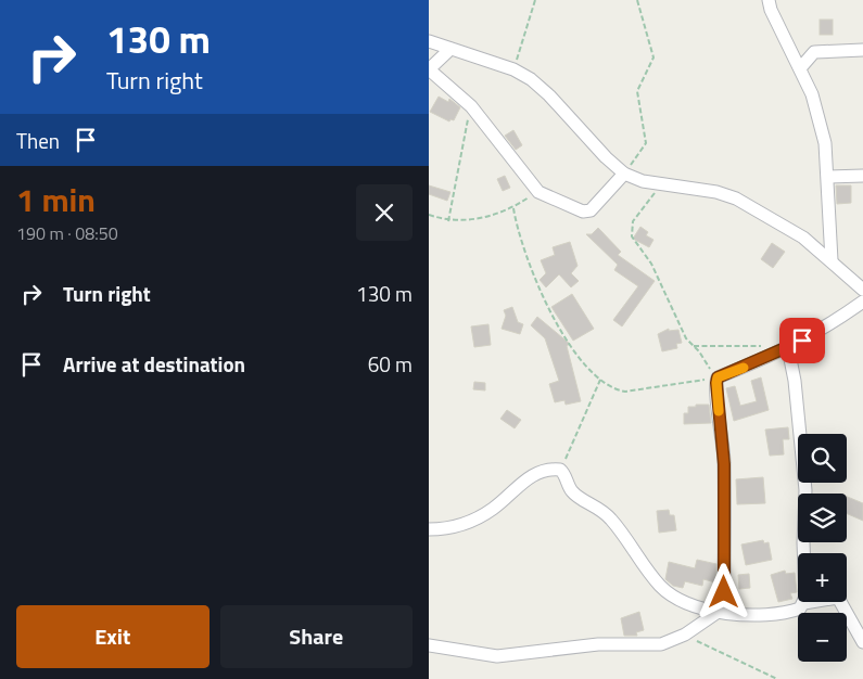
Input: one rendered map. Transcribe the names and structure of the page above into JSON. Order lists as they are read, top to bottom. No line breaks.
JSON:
{"page":{"turn":["130 m","Turn right"],"then":"Then","heading":["1 min","190 m · 08:50"],"list":[{"name":"Turn right","value":"130 m"},{"name":"Arrive at destination","value":"60 m"}],"map_buttons":["+","−"],"buttons":["Exit","Share"]}}
